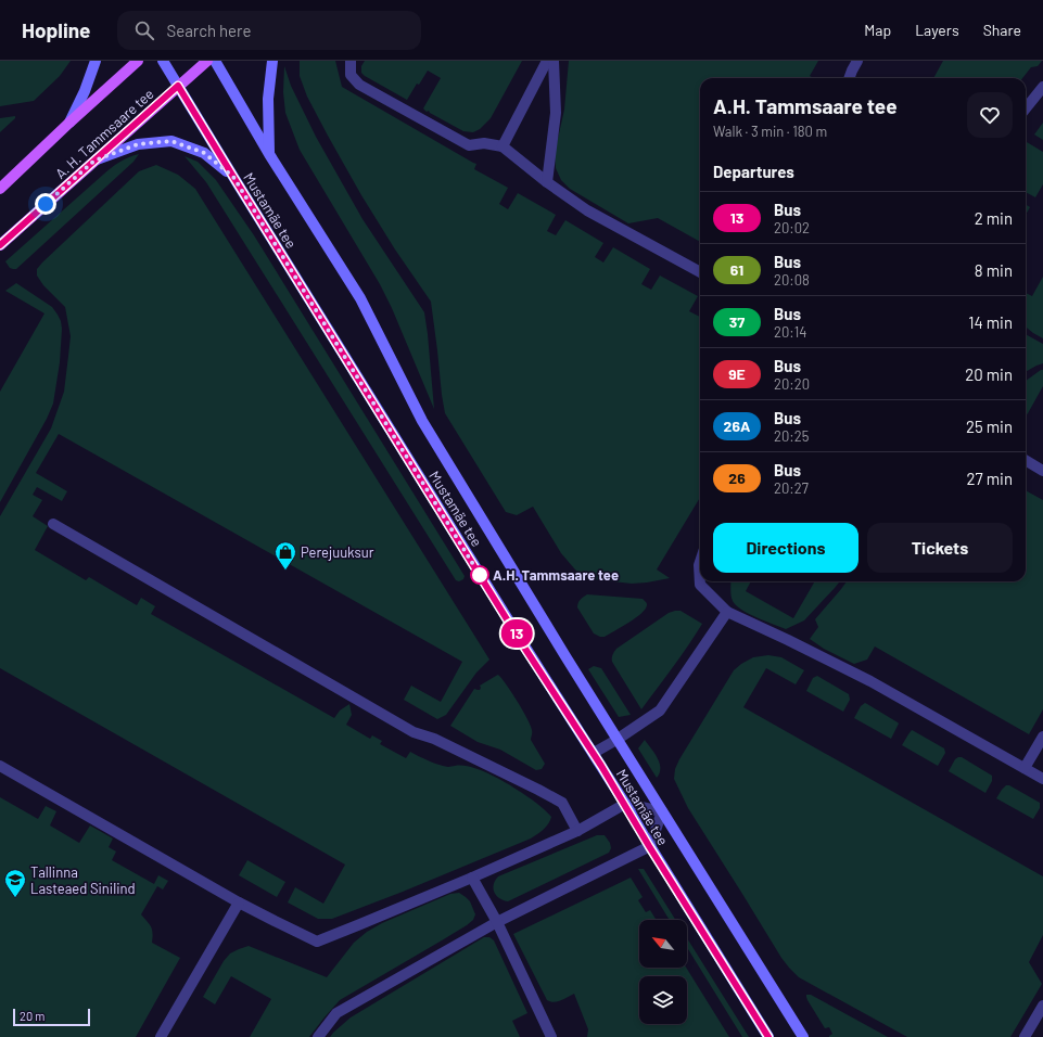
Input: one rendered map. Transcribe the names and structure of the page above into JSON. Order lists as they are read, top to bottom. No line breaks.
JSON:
{"streets":{"main road":["A. H. Tammsaare tee","Mustamäe tee"]},"crossings":[["A. H. Tammsaare tee","Mustamäe tee"]],"places":{"shop":["Perejuuksur"],"other":["A.H. Tammsaare tee"],"school or university":["Tallinna Lasteaed Sinilind"]},"lines":["bus line 13"],"scale_bar":"20 m","north":"top left","page":{"header":"Hopline","search":"Search here","nav":["Map","Layers","Share"],"on_map":"13","heading":[["A.H. Tammsaare tee","Walk · 3 min · 180 m"],"Departures"],"list":[{"mark":"13","name":"Bus","note":"20:02","value":"2 min"},{"mark":"61","name":"Bus","note":"20:08","value":"8 min"},{"mark":"37","name":"Bus","note":"20:14","value":"14 min"},{"mark":"9E","name":"Bus","note":"20:20","value":"20 min"},{"mark":"26A","name":"Bus","note":"20:25","value":"25 min"},{"mark":"26","name":"Bus","note":"20:27","value":"27 min"}],"buttons":["Directions","Tickets"],"scale":"20 m"}}
